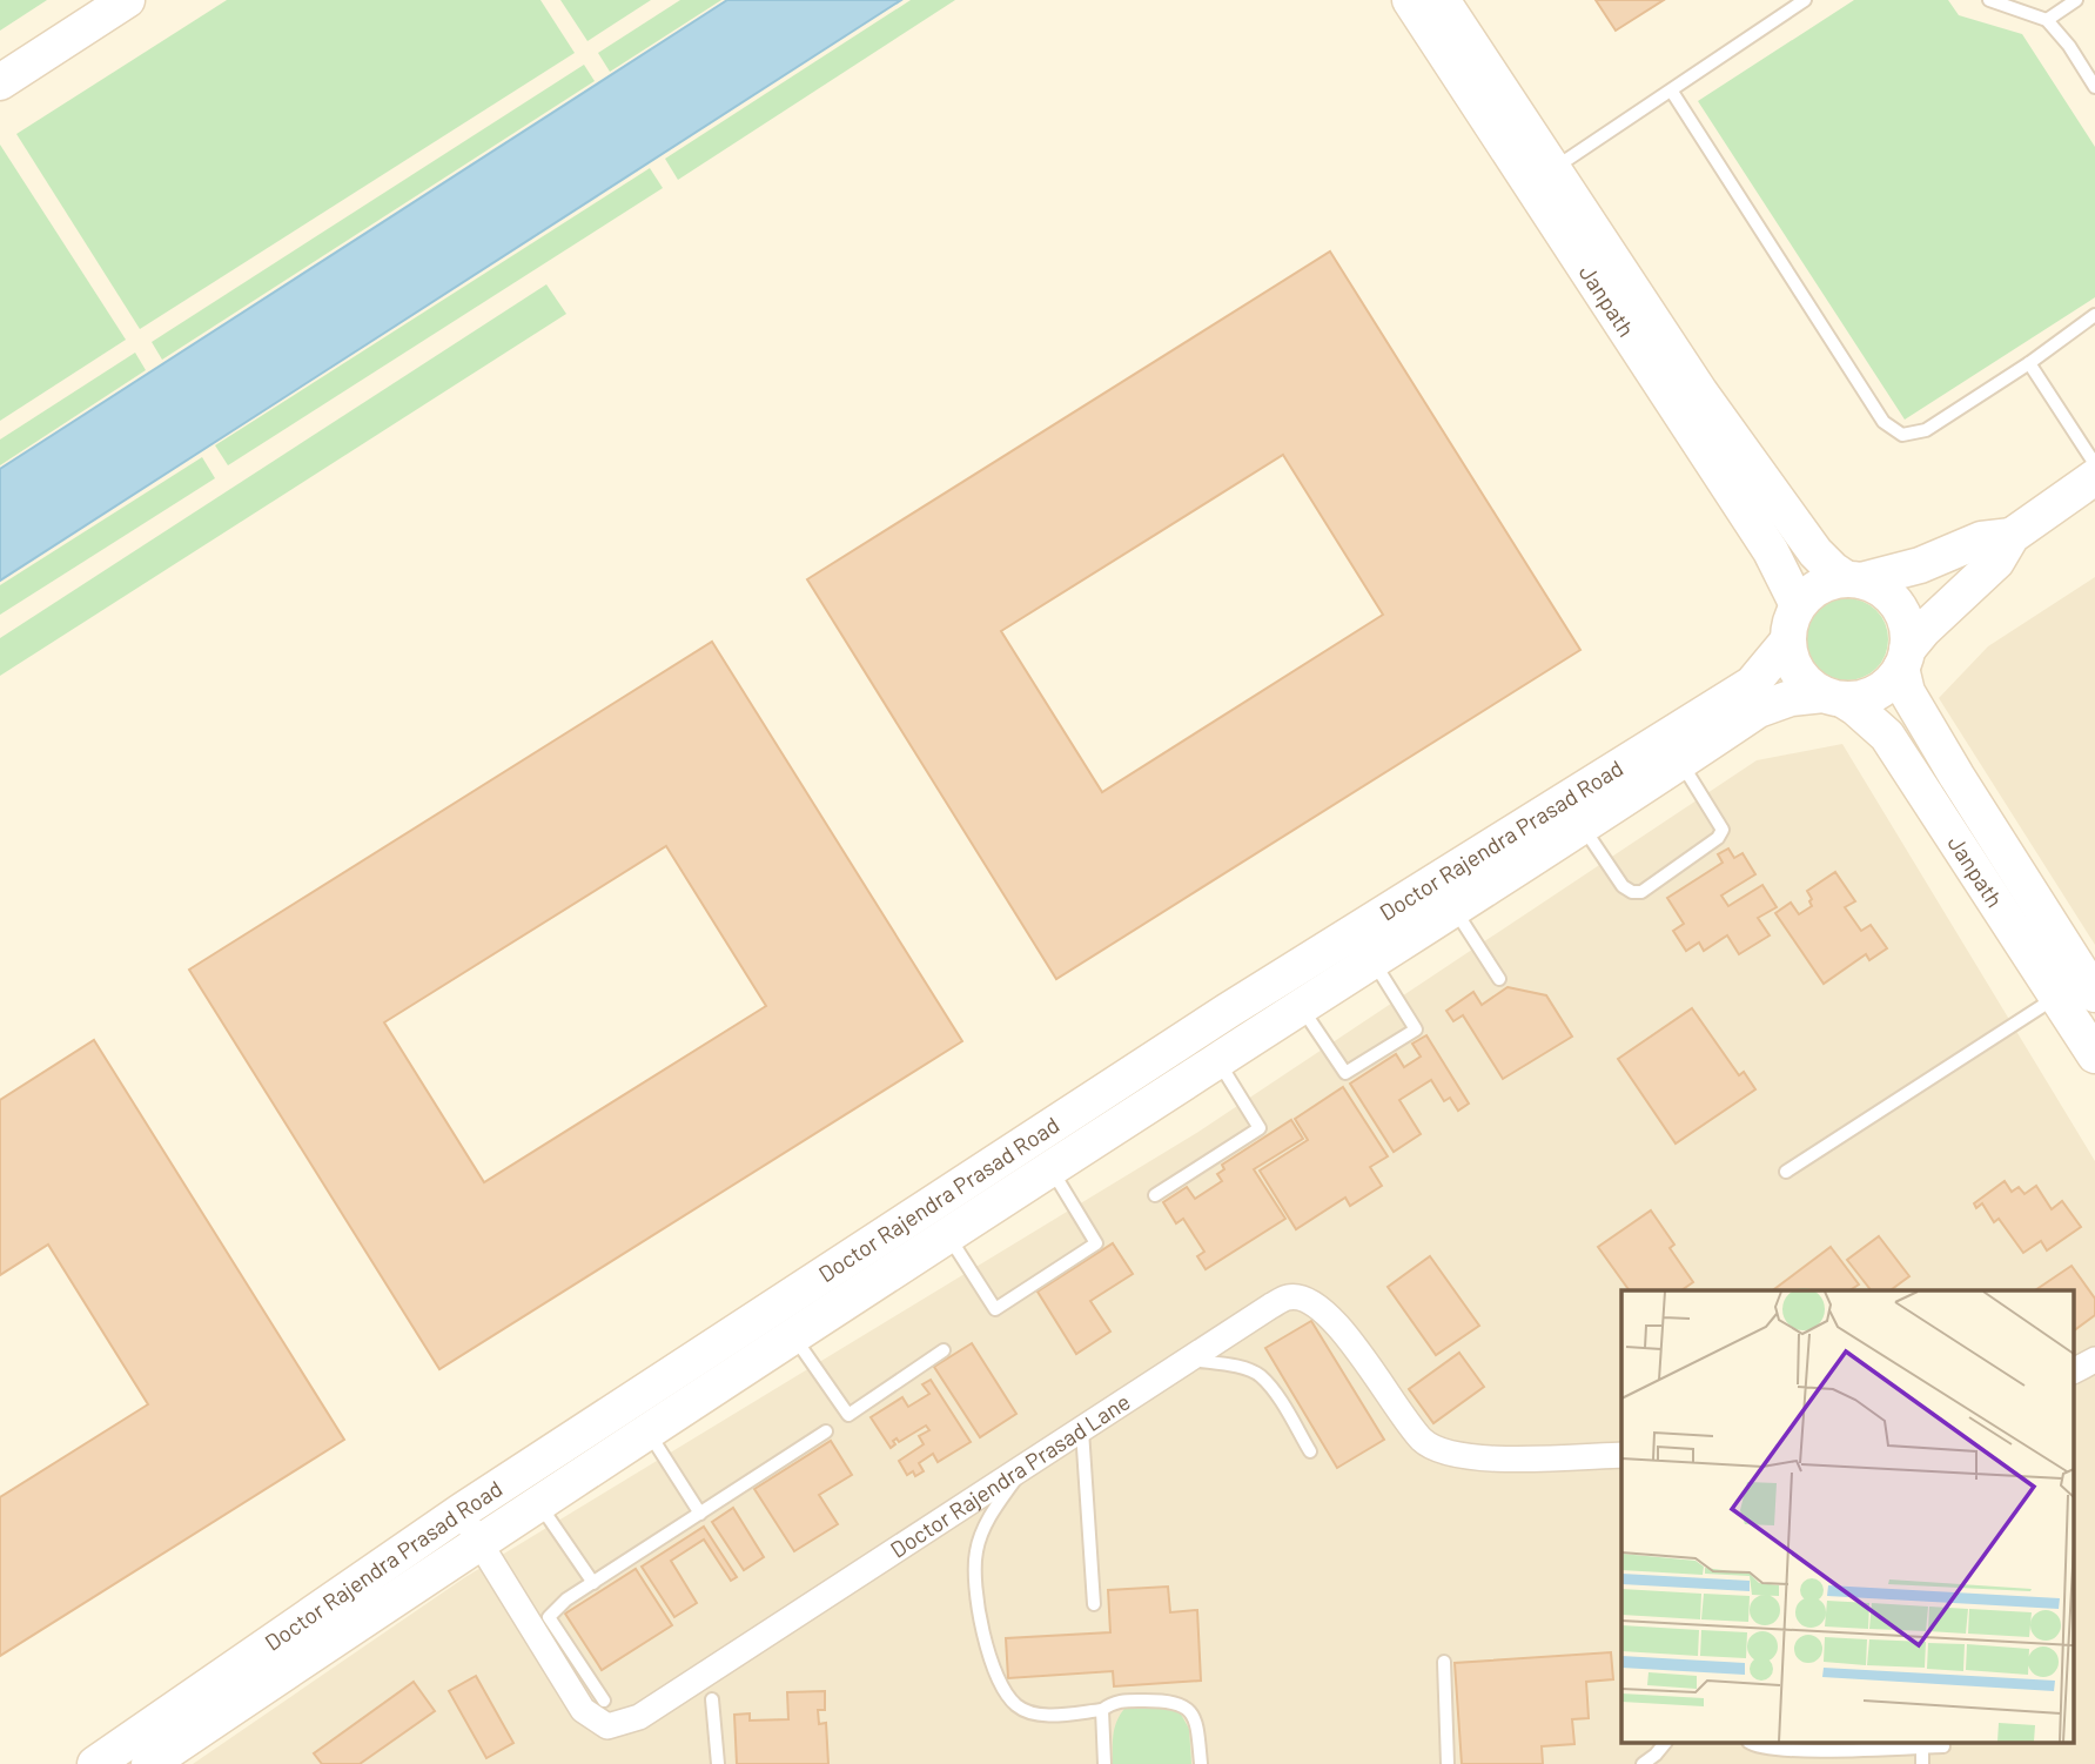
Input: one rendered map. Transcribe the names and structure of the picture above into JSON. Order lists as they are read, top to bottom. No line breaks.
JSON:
{"streets":{"main road":["Janpath","Doctor Rajendra Prasad Road"],"street":["Doctor Rajendra Prasad Lane"]},"crossings":[["Janpath","Doctor Rajendra Prasad Road"],["Doctor Rajendra Prasad Road","Doctor Rajendra Prasad Lane"]]}
